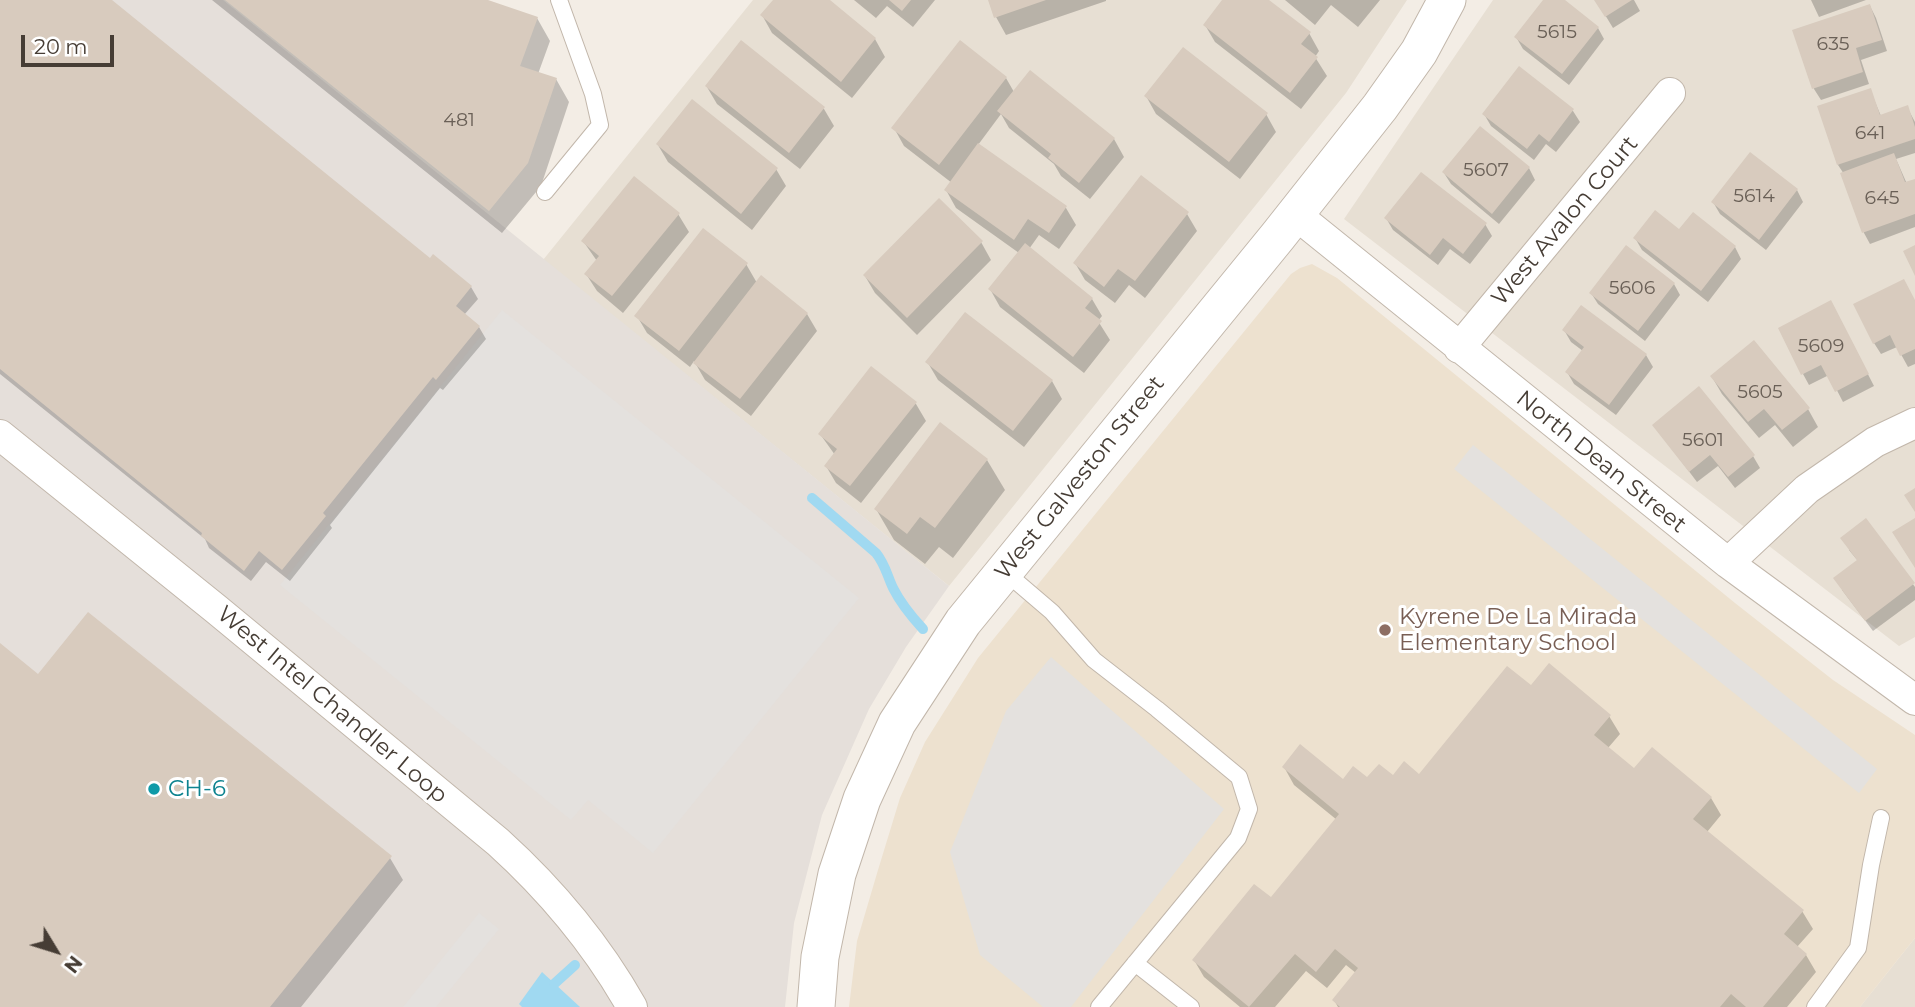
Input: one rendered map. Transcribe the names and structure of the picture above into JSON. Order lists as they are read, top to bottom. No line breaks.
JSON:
{"streets":{"street":["West Avalon Court","North Dean Street","West Galveston Street","West Intel Chandler Loop"]},"crossings":[["West Avalon Court","North Dean Street"],["North Dean Street","West Galveston Street"]],"places":["Kyrene De La Mirada Elementary School","CH-6"],"house_numbers":["5615","635","481","641","5607","5614","645","5606","5609","5605","5601"],"scale_bar":"20 m","north":"bottom right"}
